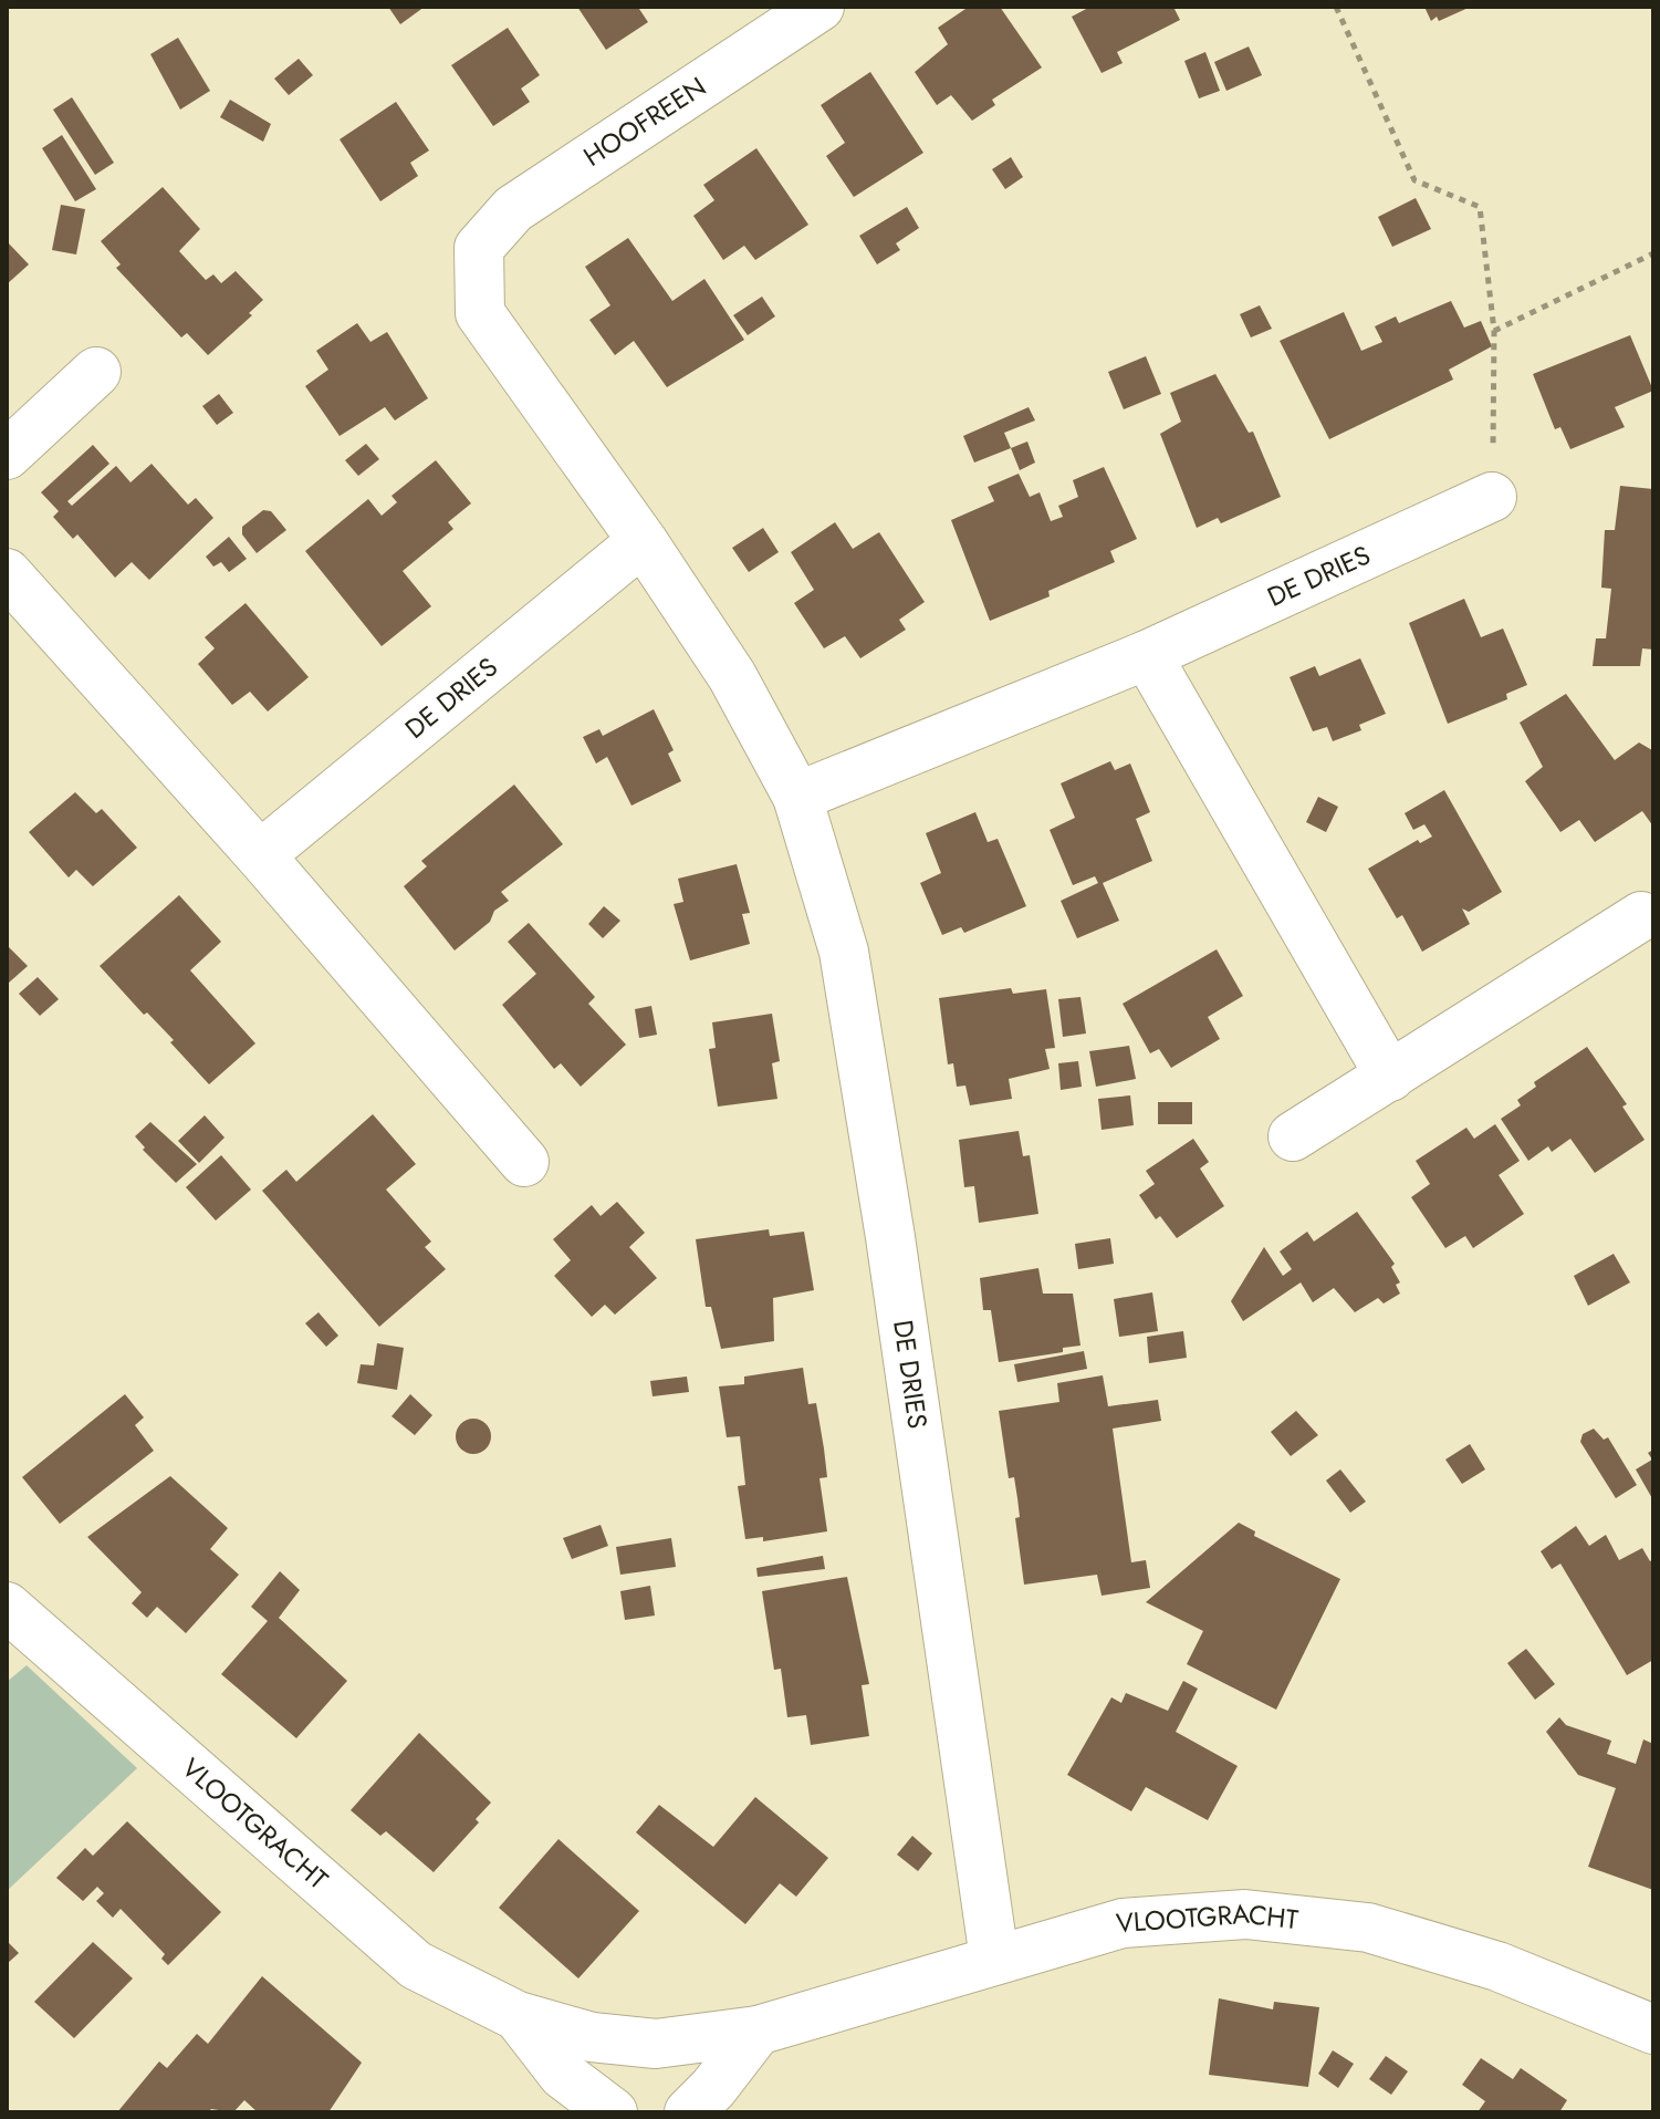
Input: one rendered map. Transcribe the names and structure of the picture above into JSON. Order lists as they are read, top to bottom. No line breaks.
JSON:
{"streets":{"street":["HOOFREEN","DE DRIES","VLOOTGRACHT"]},"crossings":[["HOOFREEN","DE DRIES"],["DE DRIES","VLOOTGRACHT"]]}
